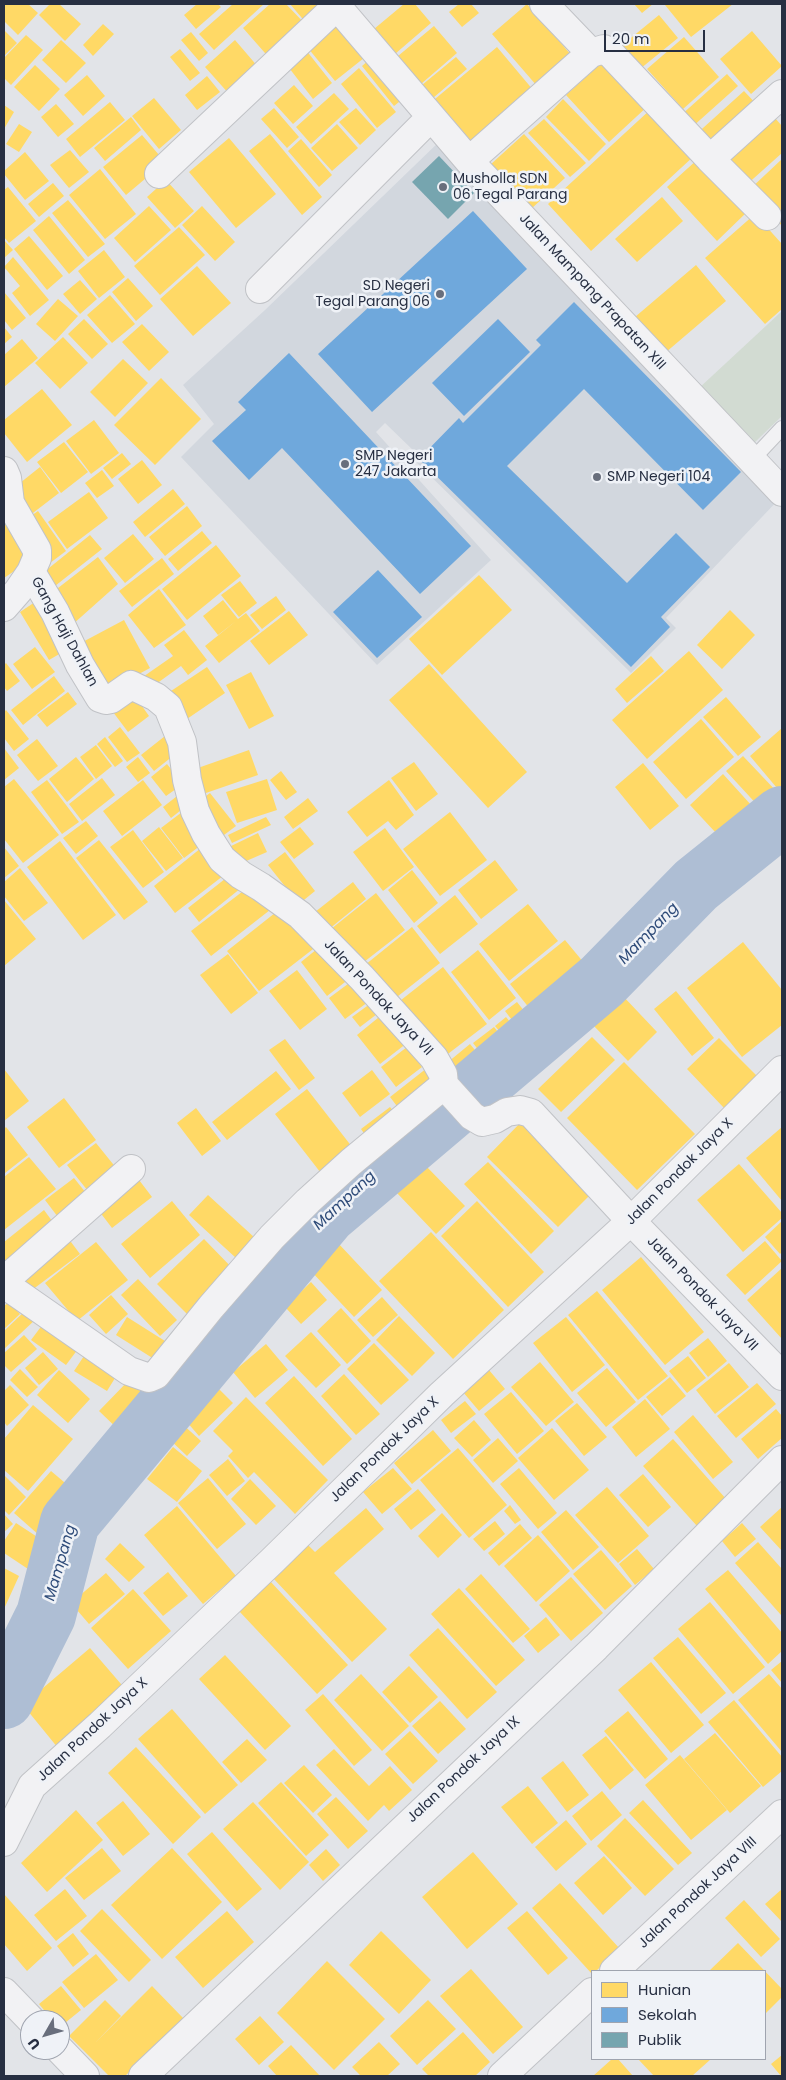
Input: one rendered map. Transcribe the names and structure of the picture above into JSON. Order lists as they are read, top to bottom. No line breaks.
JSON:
{"streets":{"street":["Jalan Mampang Prapatan XIII","Gang Haji Dahlan","Jalan Pondok Jaya VII","Jalan Pondok Jaya X","Jalan Pondok Jaya IX","Jalan Pondok Jaya VIII"]},"crossings":[["Gang Haji Dahlan","Jalan Pondok Jaya VII"],["Jalan Pondok Jaya VII","Jalan Pondok Jaya X"]],"water":["Mampang"],"places":["Musholla SDN 06 Tegal Parang","SD Negeri Tegal Parang 06","SMP Negeri 247 Jakarta","SMP Negeri 104"],"legend":["Hunian","Sekolah","Publik"],"scale_bar":"20 m","north":"bottom left"}
